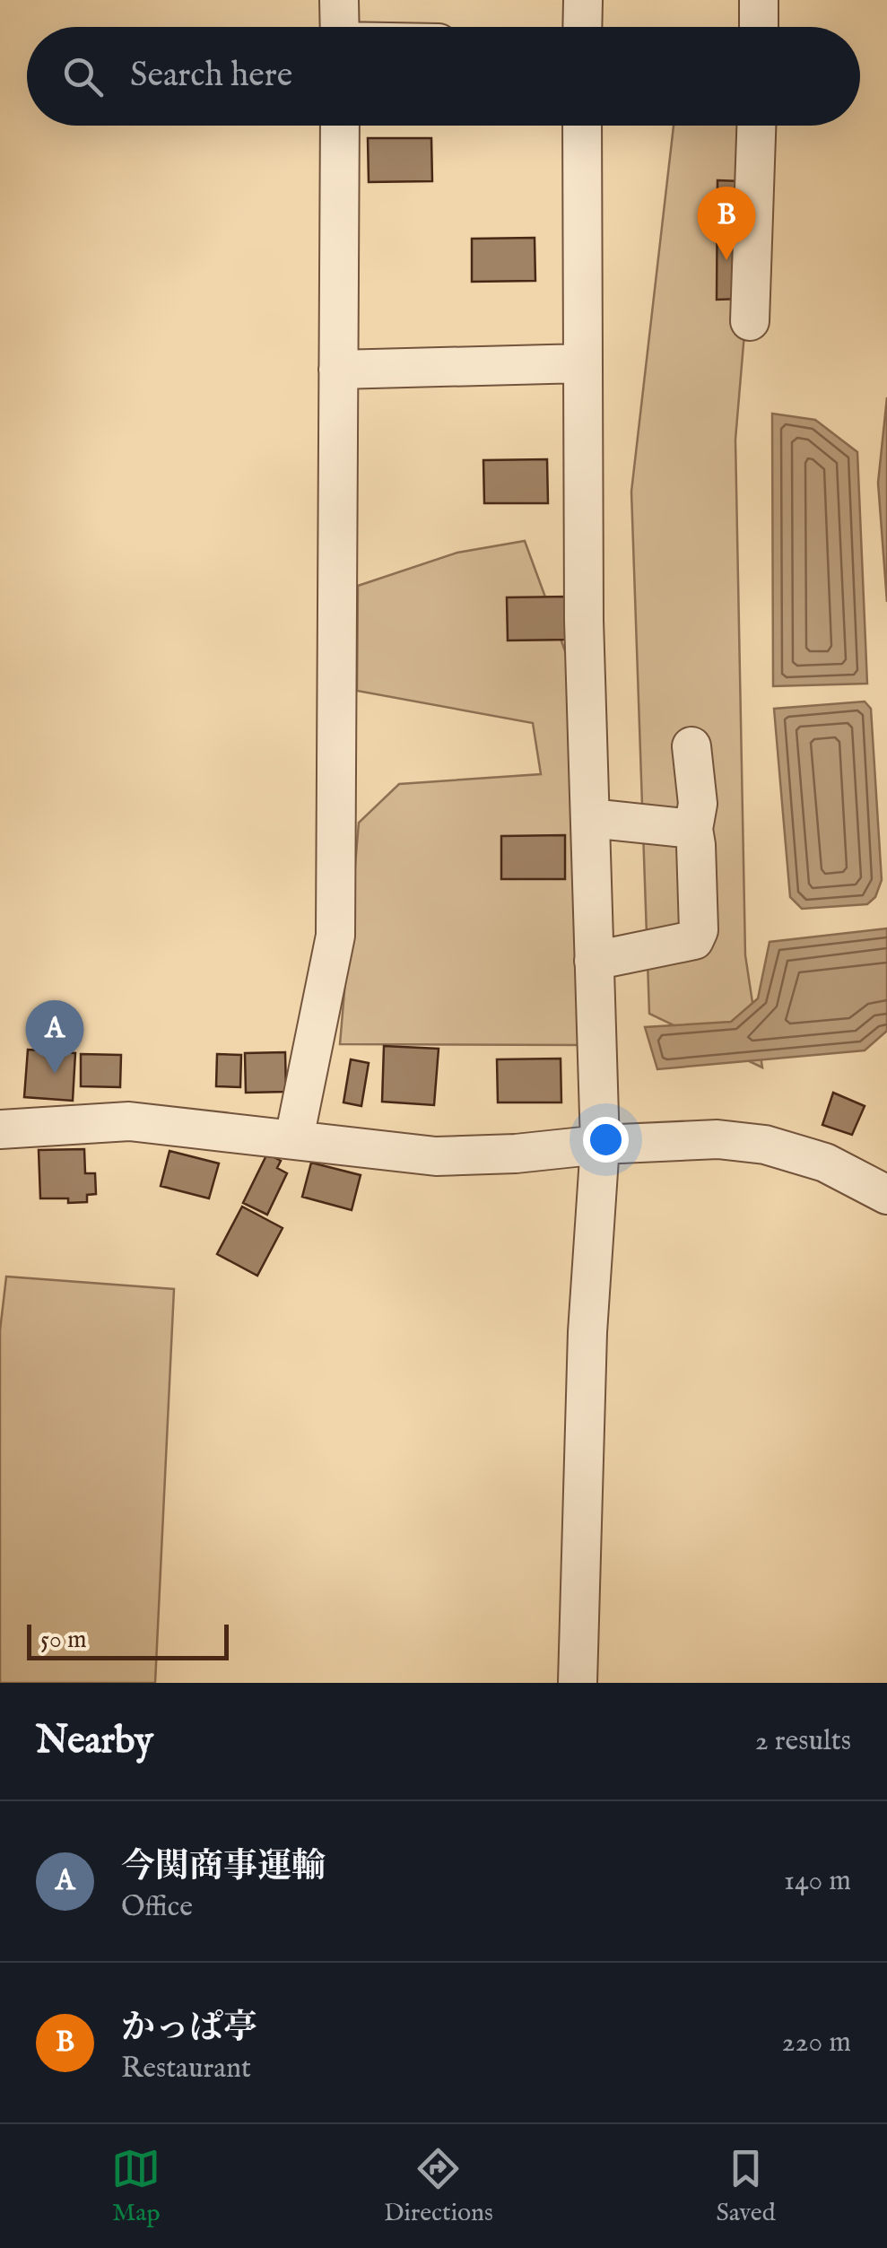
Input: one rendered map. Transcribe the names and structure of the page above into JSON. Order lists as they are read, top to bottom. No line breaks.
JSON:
{"scale_bar":"50 m","page":{"search":"Search here","pins":["B","A"],"scale":"50 m","heading":["Nearby","2 results"],"list":[{"mark":"A","name":"今関商事運輸","note":"Office","value":"140 m"},{"mark":"B","name":"かっぱ亭","note":"Restaurant","value":"220 m"}],"nav":["Map","Directions","Saved"]}}
